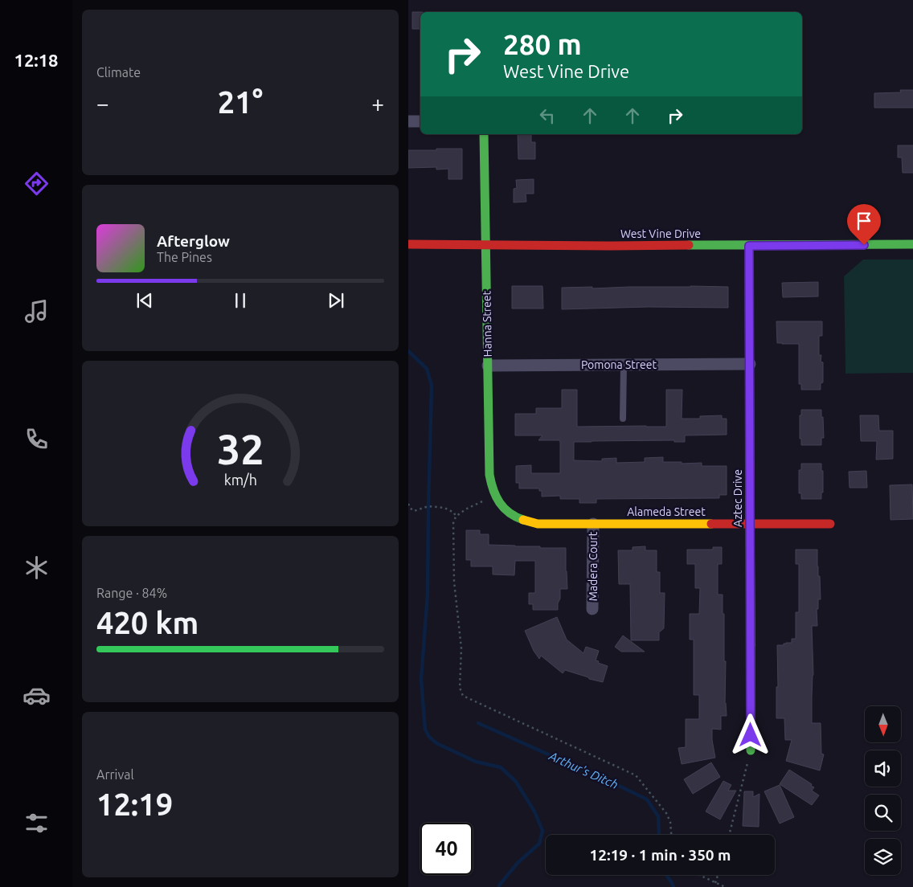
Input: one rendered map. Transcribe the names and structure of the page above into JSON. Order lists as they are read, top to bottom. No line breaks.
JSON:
{"streets":{"street":["West Vine Drive","Hanna Street","Pomona Street","Aztec Drive","Alameda Street","Madera Court"]},"crossings":[["West Vine Drive","Hanna Street"],["West Vine Drive","Aztec Drive"],["Hanna Street","Pomona Street"],["Hanna Street","Alameda Street"],["Pomona Street","Aztec Drive"],["Aztec Drive","Alameda Street"],["Alameda Street","Madera Court"]],"water":["Arthur's Ditch"],"north":"bottom","page":{"tabs":"12:18","tile":["Climate",["Range · 84%","420 km"],["Arrival","12:19"]],"turn":["280 m","West Vine Drive"],"heat":["−","21°","+"],"song":["Afterglow","The Pines"],"limit":"40","trip":"12:19 · 1 min · 350 m","gauge":["32","km/h"]}}
